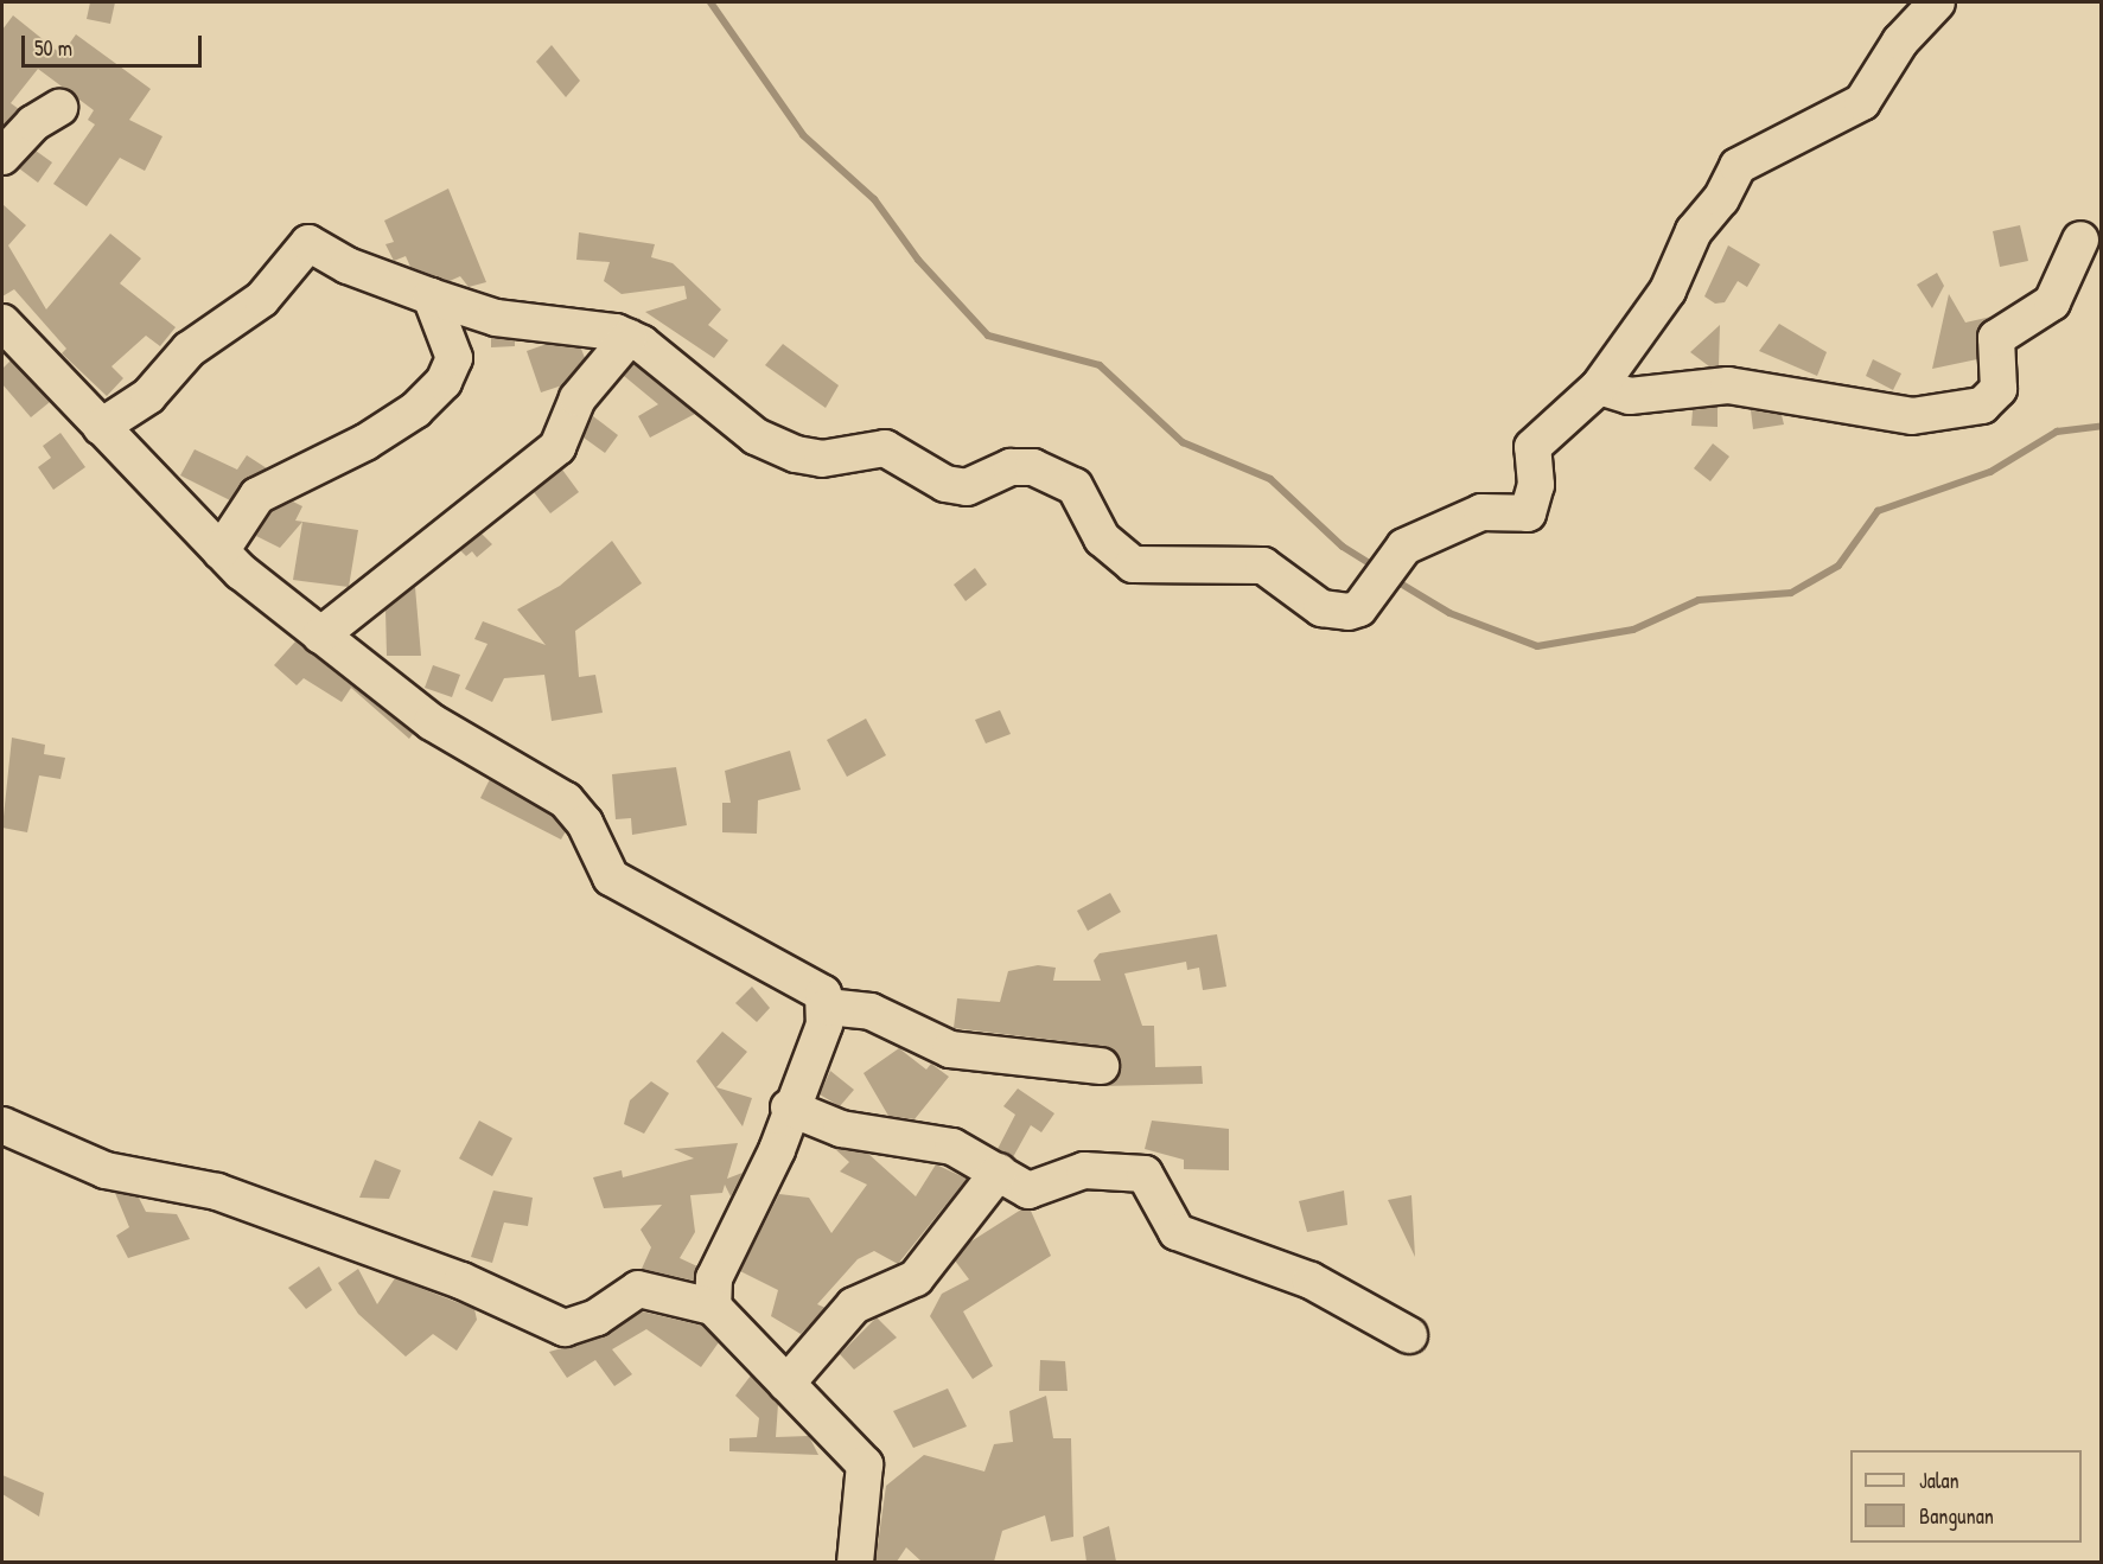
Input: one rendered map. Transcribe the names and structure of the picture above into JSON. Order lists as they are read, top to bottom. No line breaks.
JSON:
{"legend":["Jalan","Bangunan"],"scale_bar":"50 m"}
